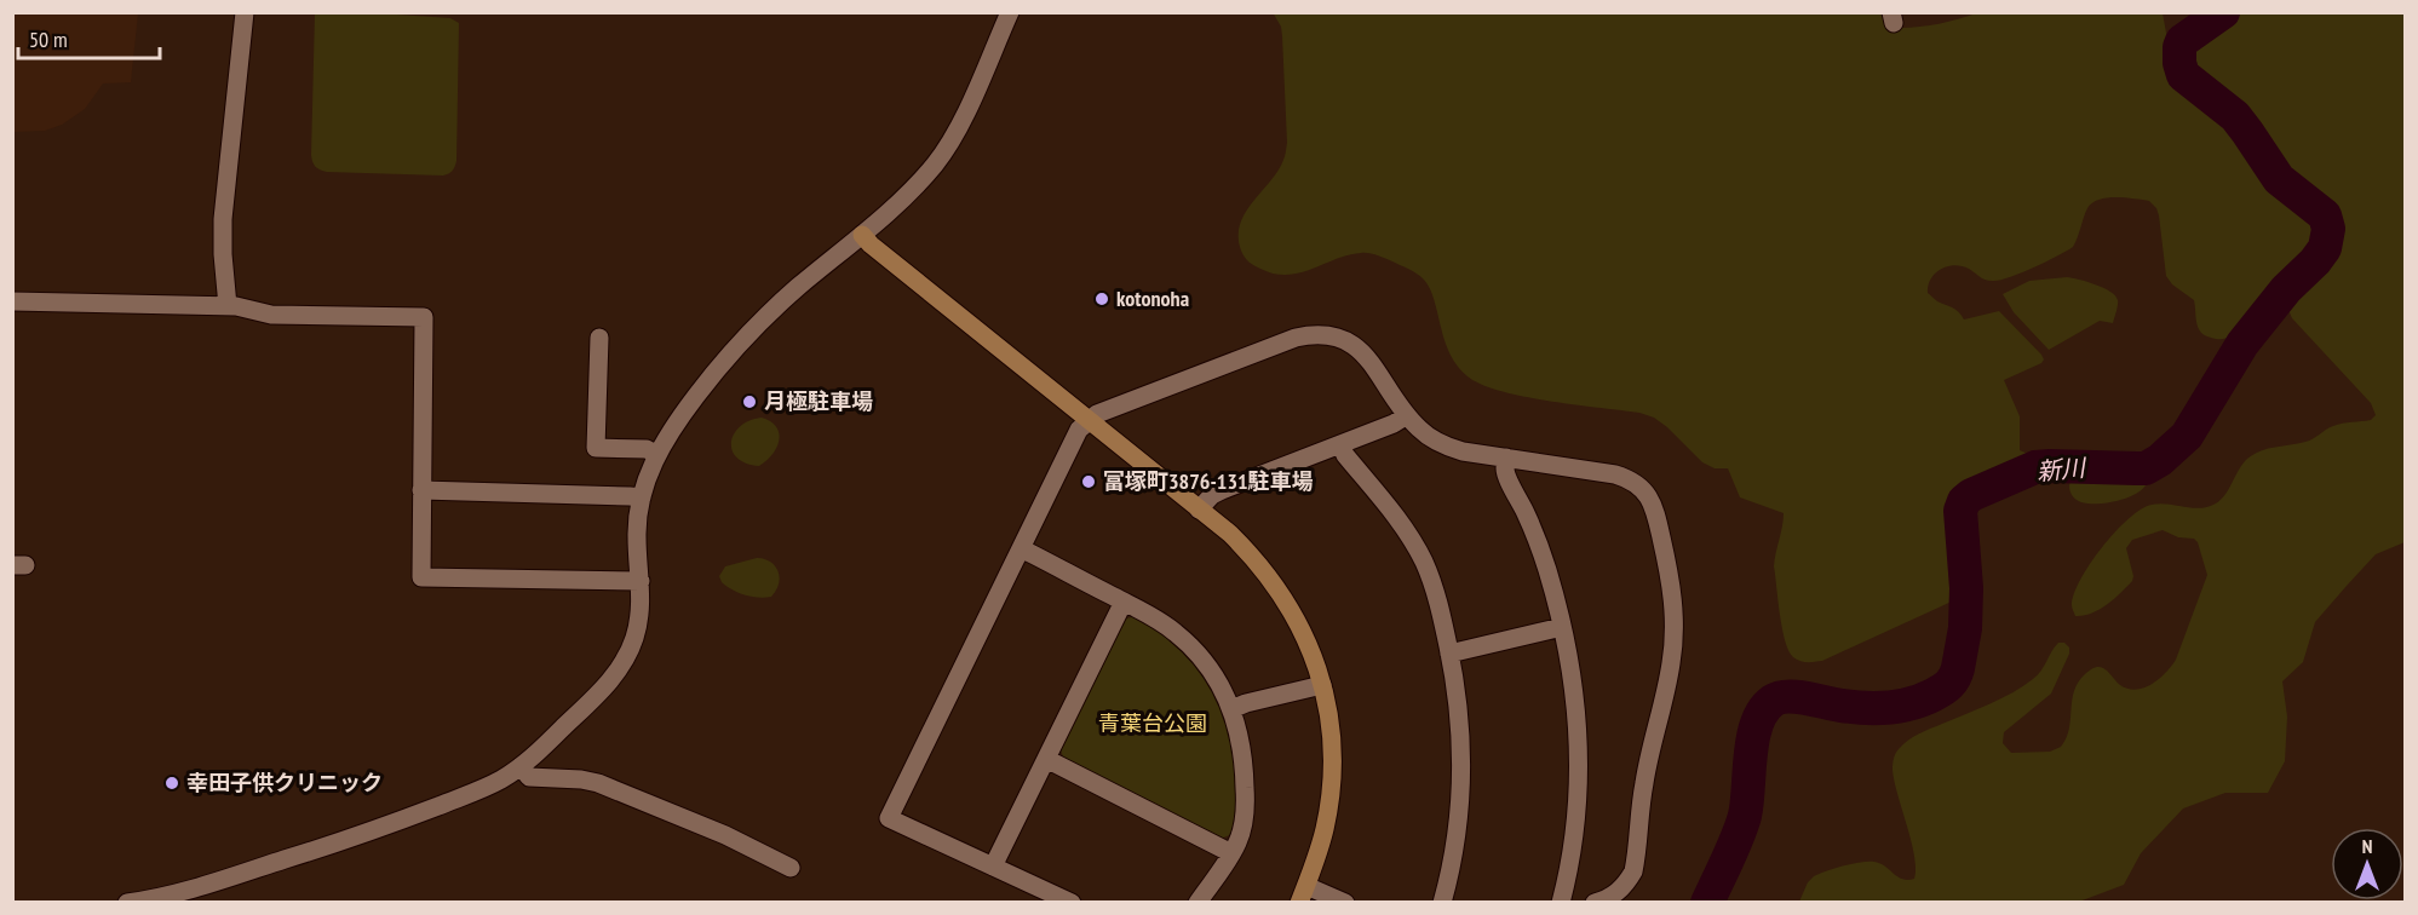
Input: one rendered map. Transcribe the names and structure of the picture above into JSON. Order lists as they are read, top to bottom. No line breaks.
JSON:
{"water":["新川"],"parks":["青葉台公園"],"places":["kotonoha","月極駐車場","富塚町3876-131駐車場","幸田子供クリニック"],"scale_bar":"50 m","north":"top"}
